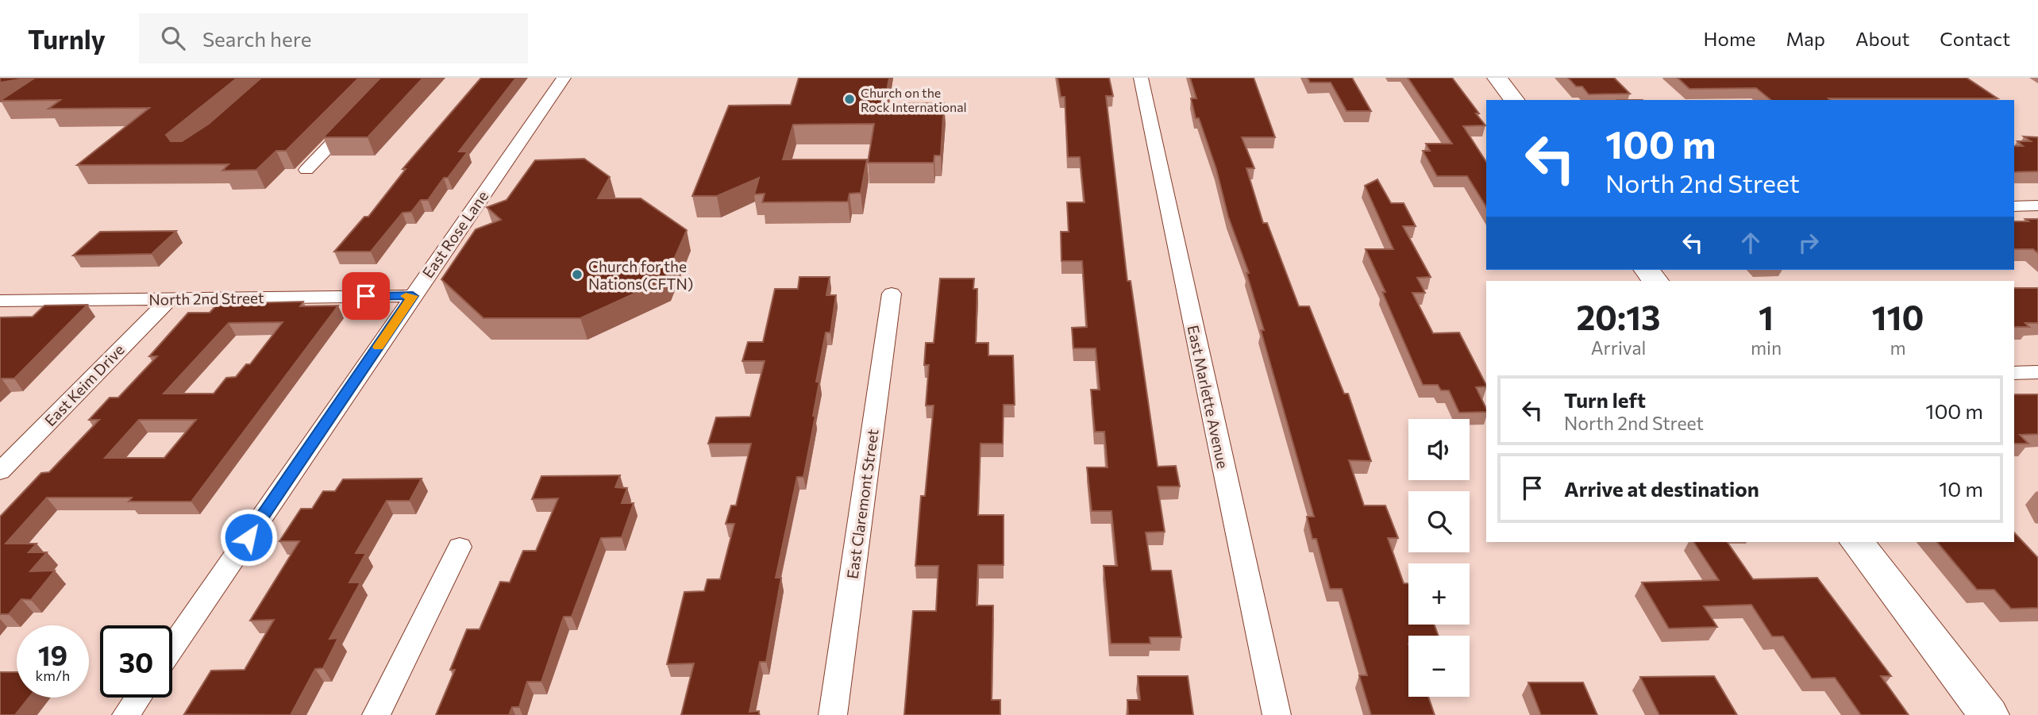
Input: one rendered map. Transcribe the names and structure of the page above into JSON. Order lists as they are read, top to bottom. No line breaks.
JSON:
{"streets":{"street":["East Rose Lane","North 2nd Street","East Keim Drive","East Marlette Avenue","East Claremont Street"]},"crossings":[["East Rose Lane","North 2nd Street"],["North 2nd Street","East Keim Drive"]],"places":["Church on the Rock International","Church for the Nations(CFTN)"],"page":{"header":"Turnly","search":"Search here","nav":["Home","Map","About","Contact"],"turn":["100 m","North 2nd Street"],"eta":["20:13","Arrival","1","min","110","m"],"list":[{"name":"Turn left","note":"North 2nd Street","value":"100 m"},{"name":"Arrive at destination","value":"10 m"}],"map_buttons":["+","−"],"speed":"19 km/h","limit":"30"}}
